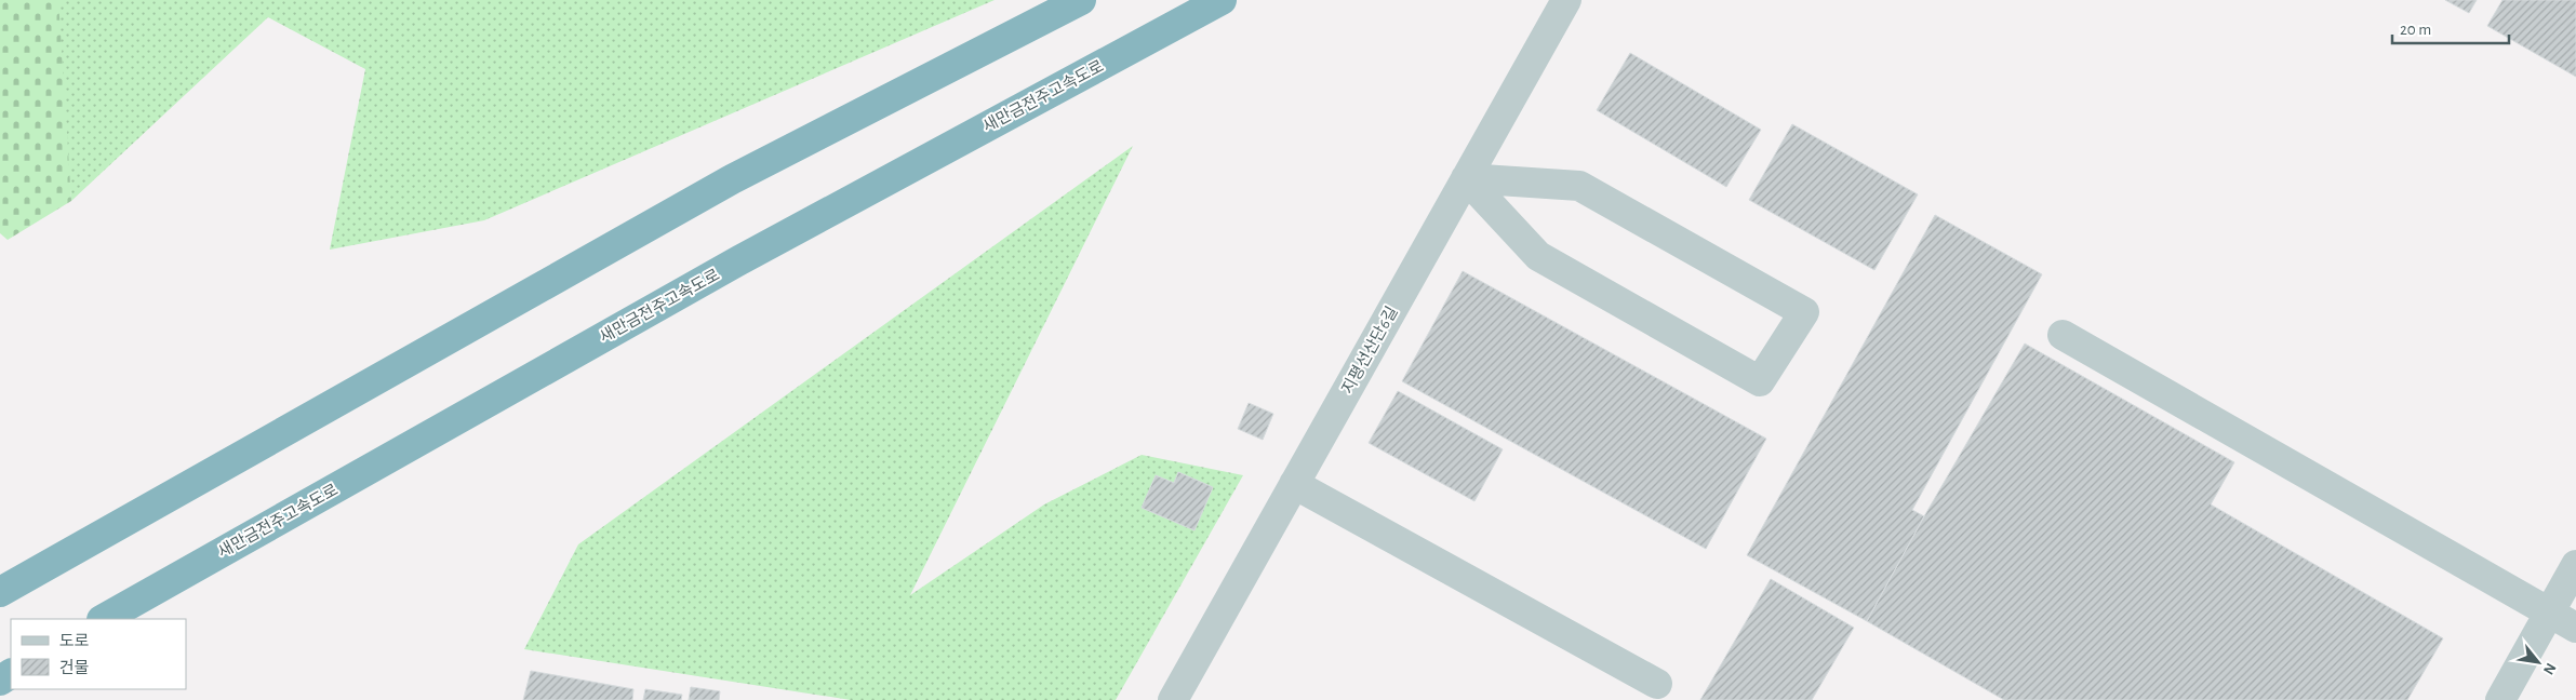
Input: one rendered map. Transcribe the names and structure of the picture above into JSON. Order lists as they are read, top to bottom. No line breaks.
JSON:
{"streets":{"highway":["새만금전주고속도로"],"street":["지평선산단6길"]},"legend":["도로","건물"],"scale_bar":"20 m","north":"bottom right"}
